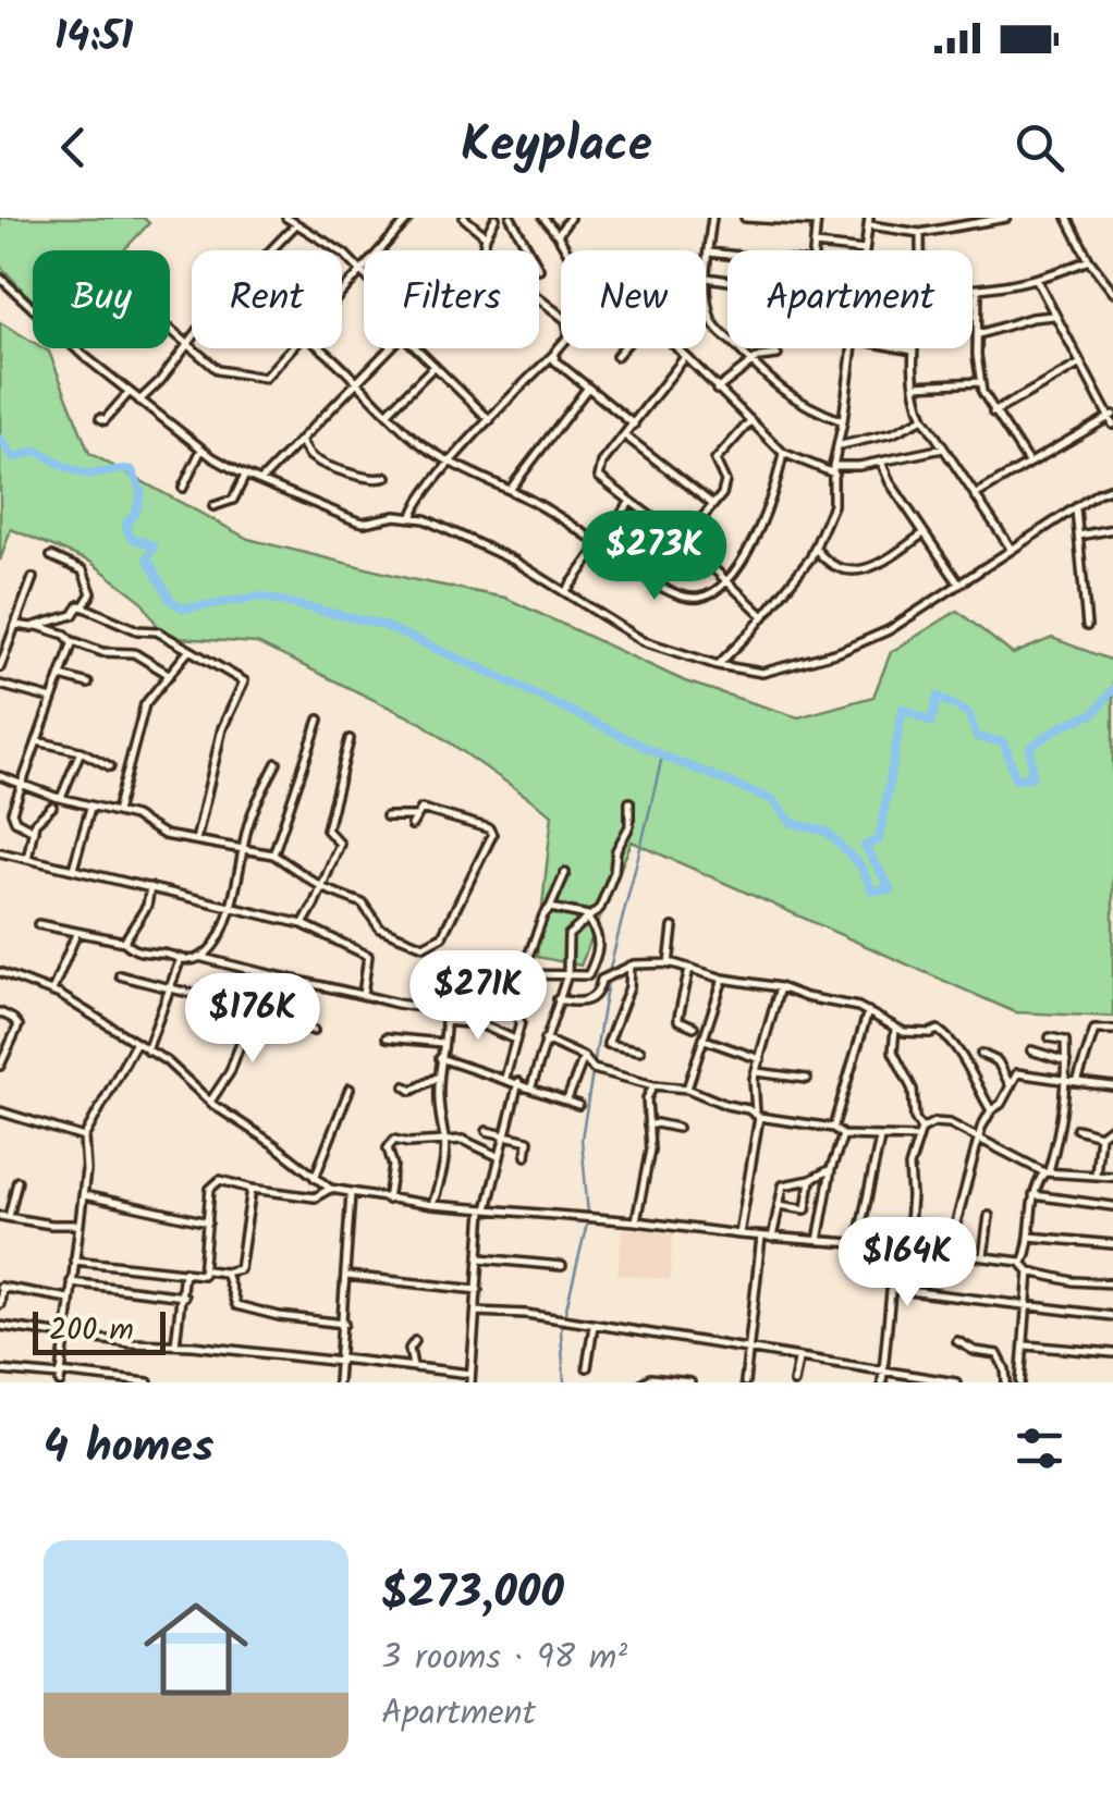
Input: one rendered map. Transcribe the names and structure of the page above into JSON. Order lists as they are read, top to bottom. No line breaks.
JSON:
{"scale_bar":"200 m","page":{"status":"14:51","header":"Keyplace","chip":["Buy","Rent","Filters","New","Apartment"],"price":["$273K","$271K","$176K","$164K"],"scale":"200 m","heading":"4 homes","list":[{"name":"$273,000","note":"3 rooms · 98 m² · Apartment"}]}}
